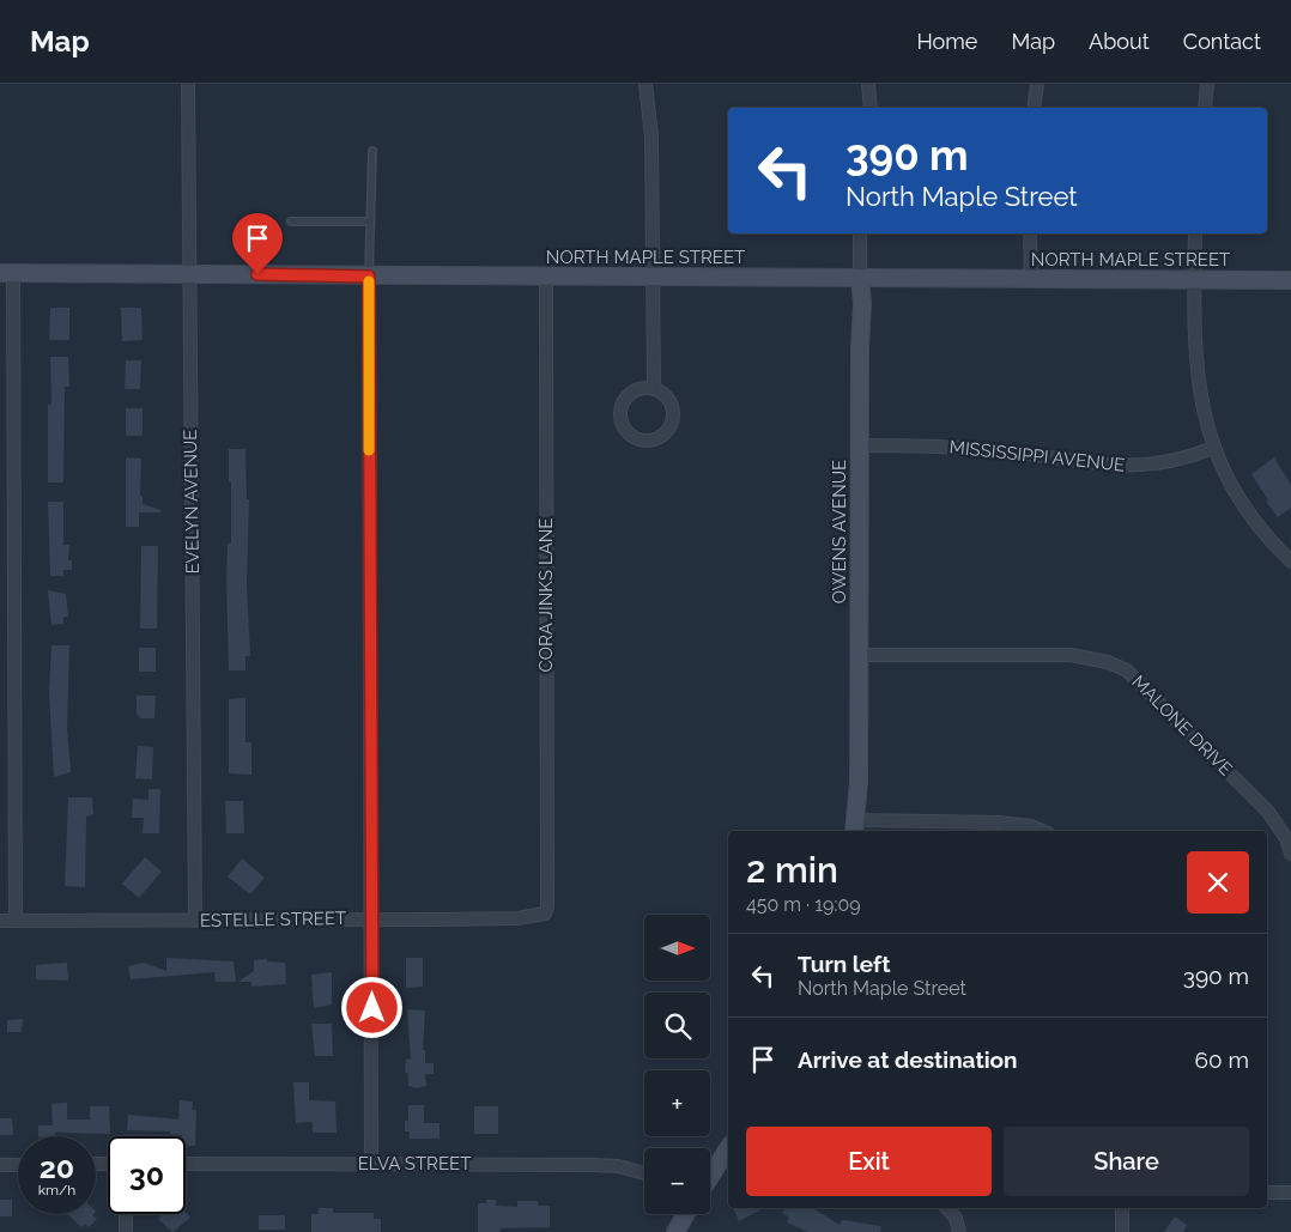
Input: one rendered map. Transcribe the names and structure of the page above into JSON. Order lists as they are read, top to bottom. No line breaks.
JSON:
{"streets":{"street":["NORTH MAPLE STREET","MISSISSIPPI AVENUE","EVELYN AVENUE","OWENS AVENUE","CORA JINKS LANE","MALONE DRIVE","ESTELLE STREET","ELVA STREET"]},"crossings":[["NORTH MAPLE STREET","EVELYN AVENUE"],["NORTH MAPLE STREET","OWENS AVENUE"],["NORTH MAPLE STREET","CORA JINKS LANE"],["MISSISSIPPI AVENUE","OWENS AVENUE"],["EVELYN AVENUE","ESTELLE STREET"],["OWENS AVENUE","MALONE DRIVE"],["CORA JINKS LANE","ESTELLE STREET"]],"north":"right","page":{"header":"Map","nav":["Home","Map","About","Contact"],"turn":["390 m","North Maple Street"],"heading":["2 min","450 m · 19:09"],"map_buttons":["+","−"],"list":[{"name":"Turn left","note":"North Maple Street","value":"390 m"},{"name":"Arrive at destination","value":"60 m"}],"buttons":["Exit","Share"],"speed":"20 km/h","limit":"30"}}
